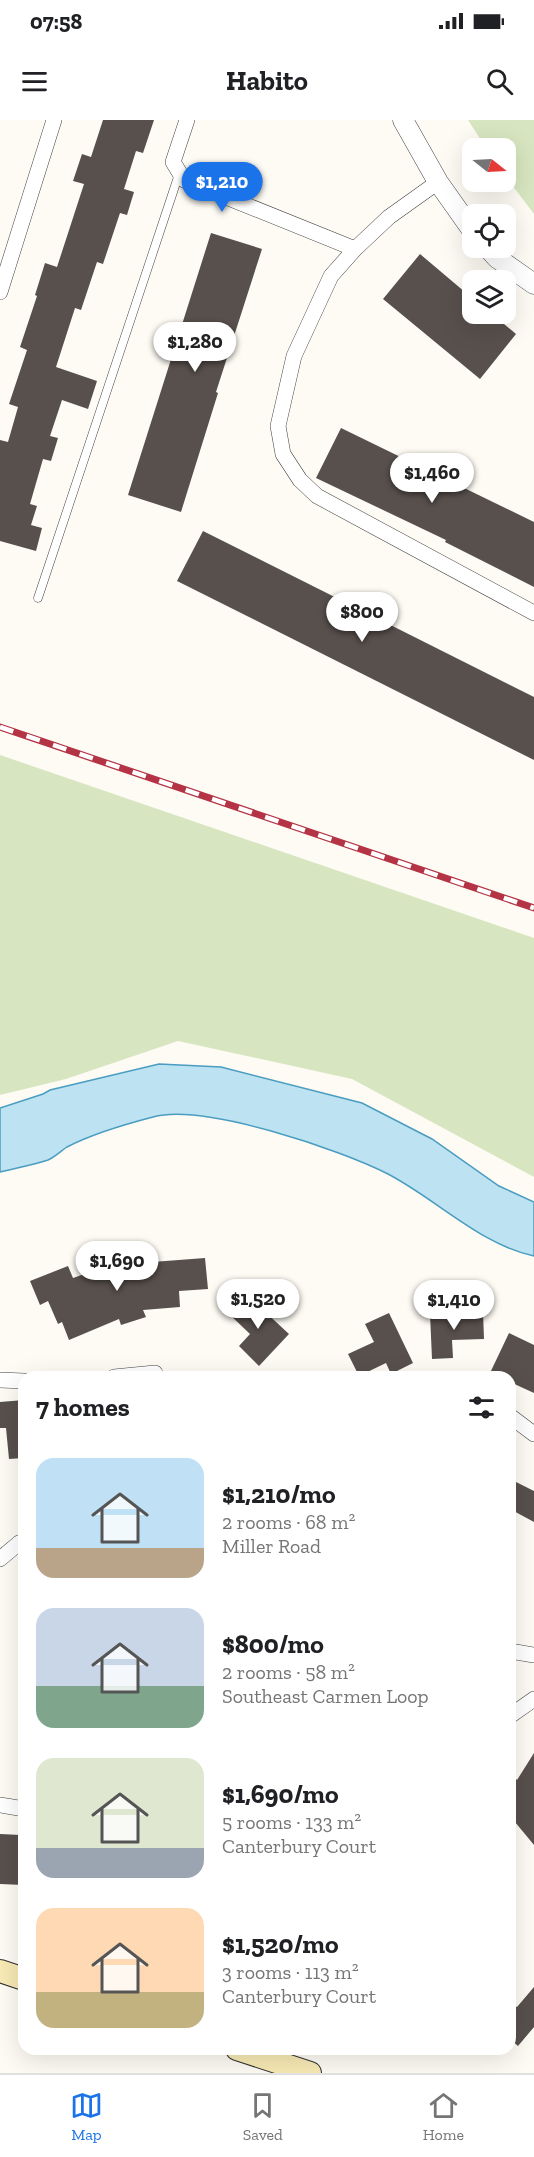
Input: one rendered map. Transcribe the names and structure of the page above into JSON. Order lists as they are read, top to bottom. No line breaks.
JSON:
{"north":"right","page":{"status":"07:58","header":"Habito","price":["$1,210","$1,280","$1,460","$800","$1,690","$1,520","$1,410"],"heading":"7 homes","list":[{"name":"$1,210/mo","note":"2 rooms · 68 m² · Miller Road"},{"name":"$800/mo","note":"2 rooms · 58 m² · Southeast Carmen Loop"},{"name":"$1,690/mo","note":"5 rooms · 133 m² · Canterbury Court"},{"name":"$1,520/mo","note":"3 rooms · 113 m² · Canterbury Court"}],"tabs":["Map","Saved","Home"]}}
